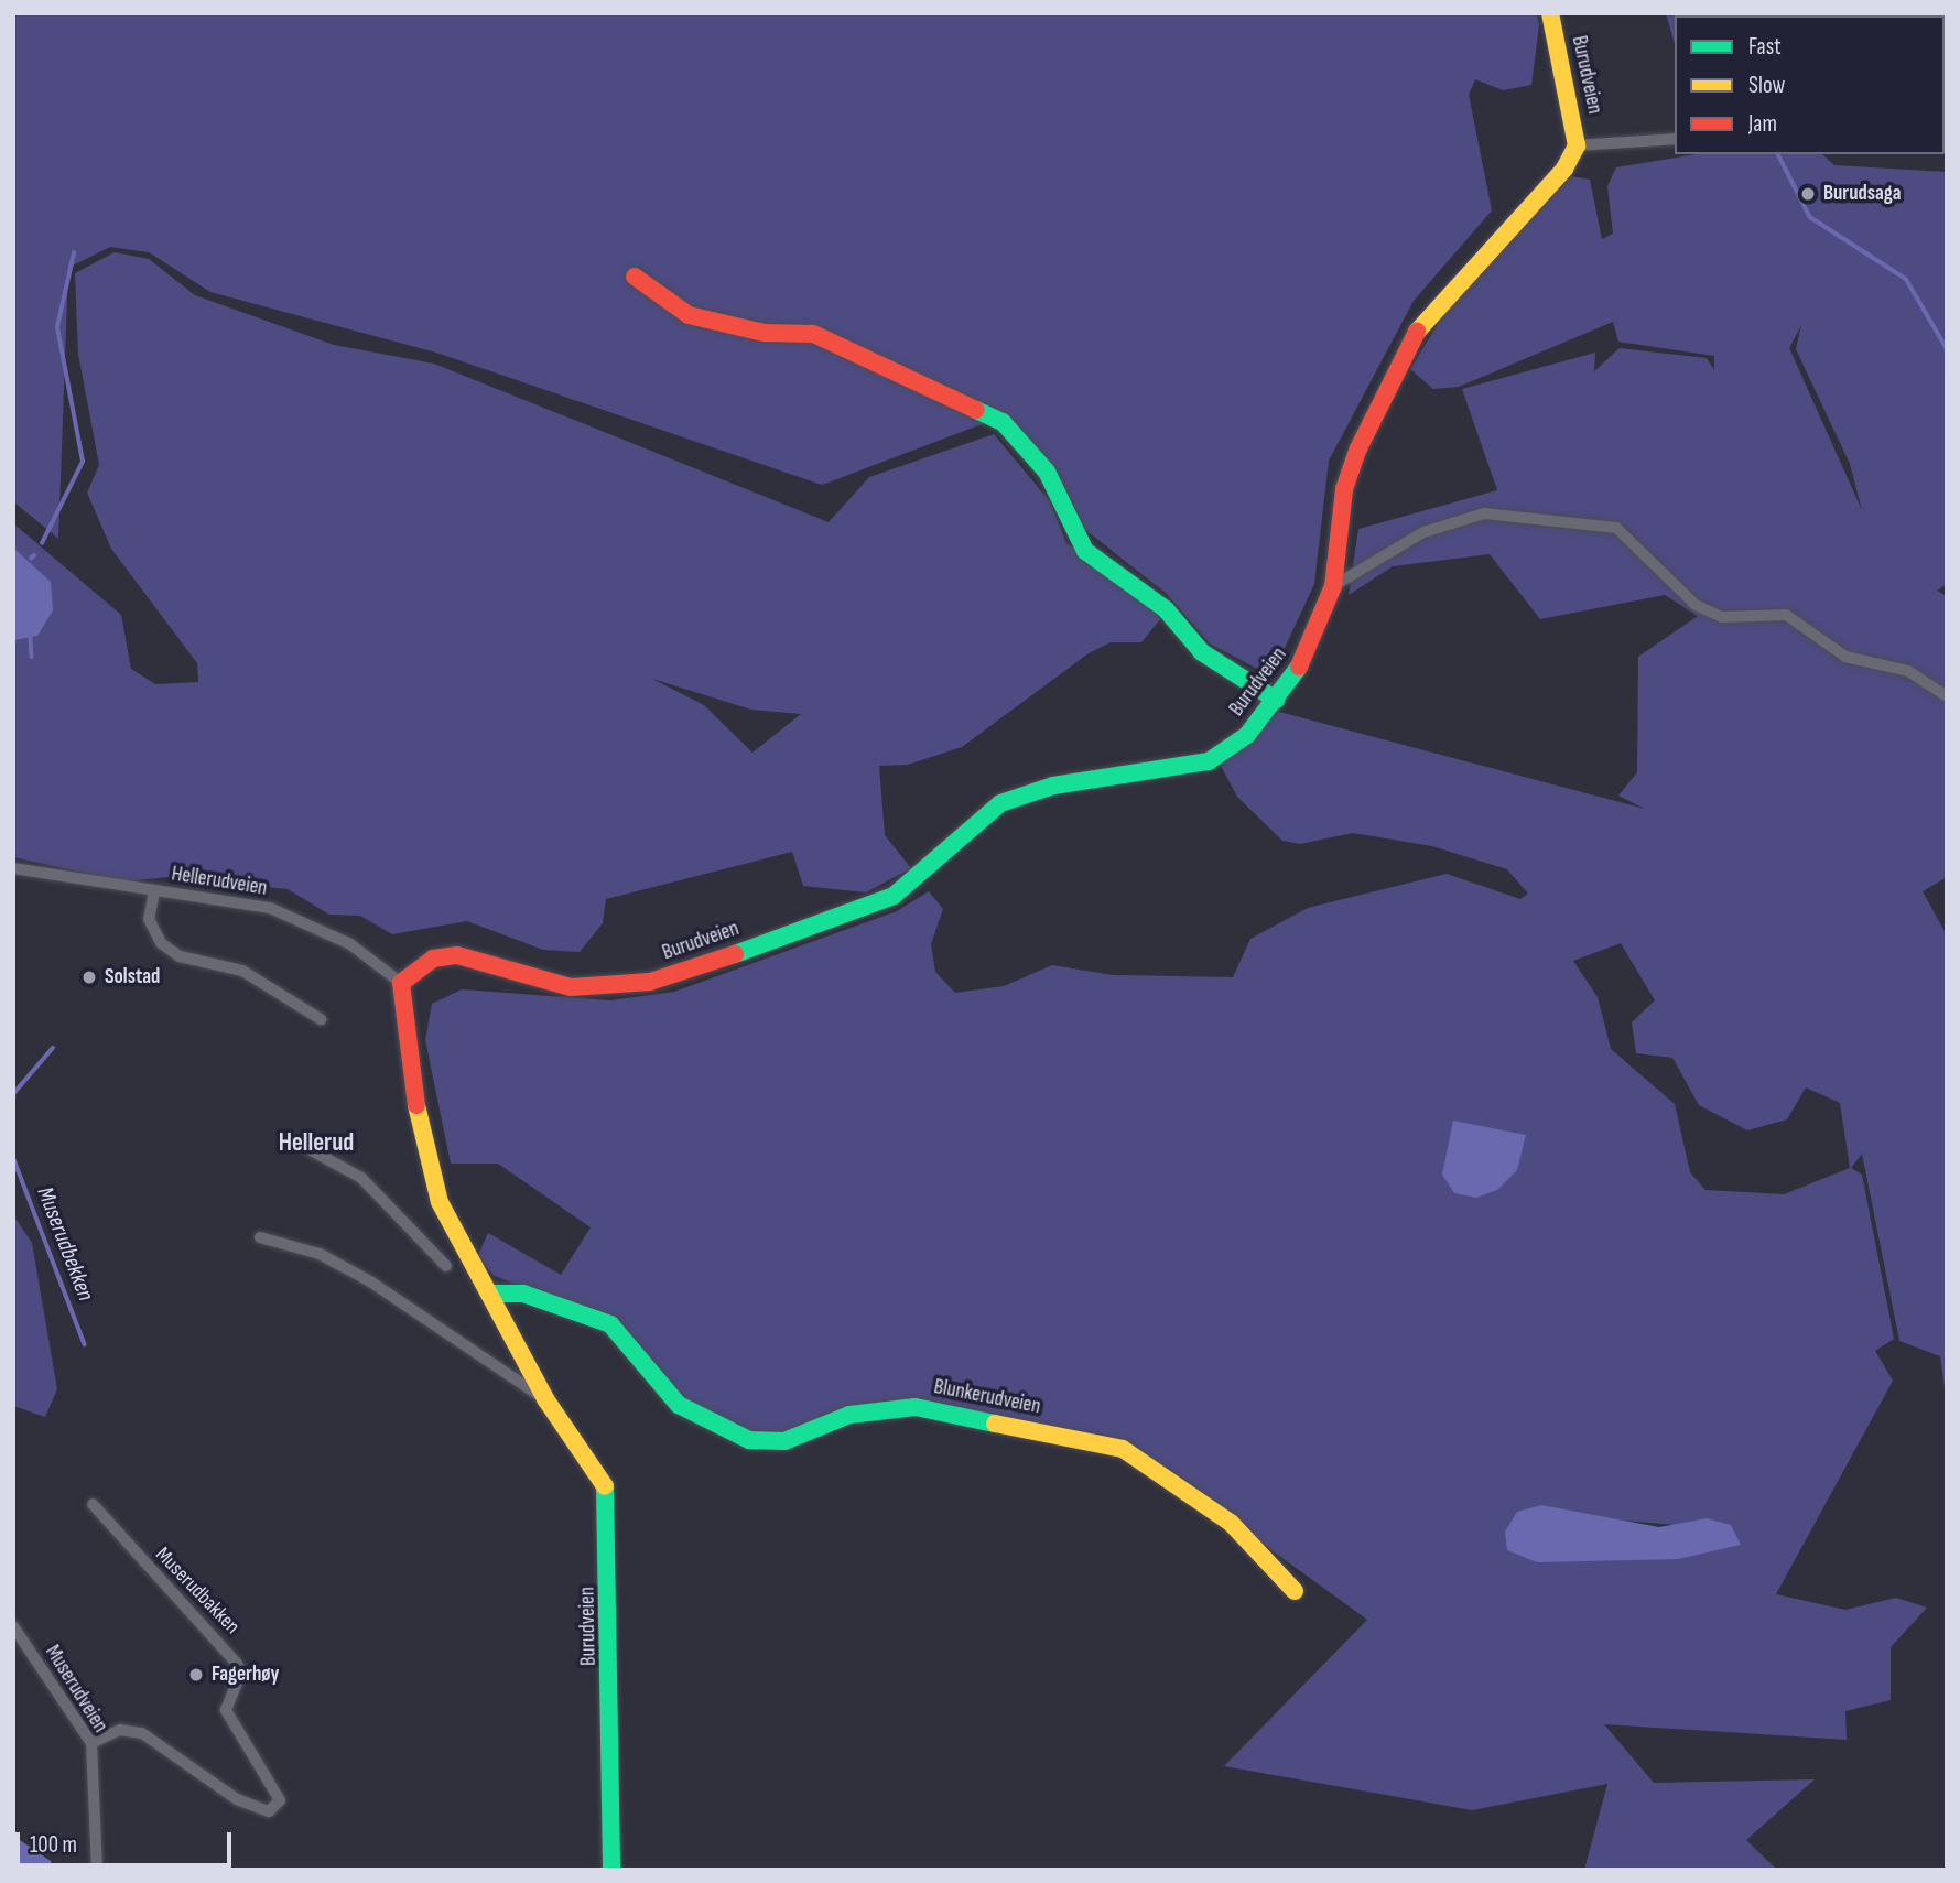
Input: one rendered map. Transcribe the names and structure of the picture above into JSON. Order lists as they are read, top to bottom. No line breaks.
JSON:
{"streets":{"street":["Burudveien","Hellerudveien","Blunkerudveien","Muserudbakken","Muserudveien"]},"crossings":[["Burudveien","Hellerudveien"],["Burudveien","Blunkerudveien"],["Muserudbakken","Muserudveien"]],"districts":["Hellerud"],"water":["Muserudbekken"],"places":["Burudsaga","Solstad","Fagerhøy"],"legend":["Fast","Slow","Jam"],"scale_bar":"100 m"}
